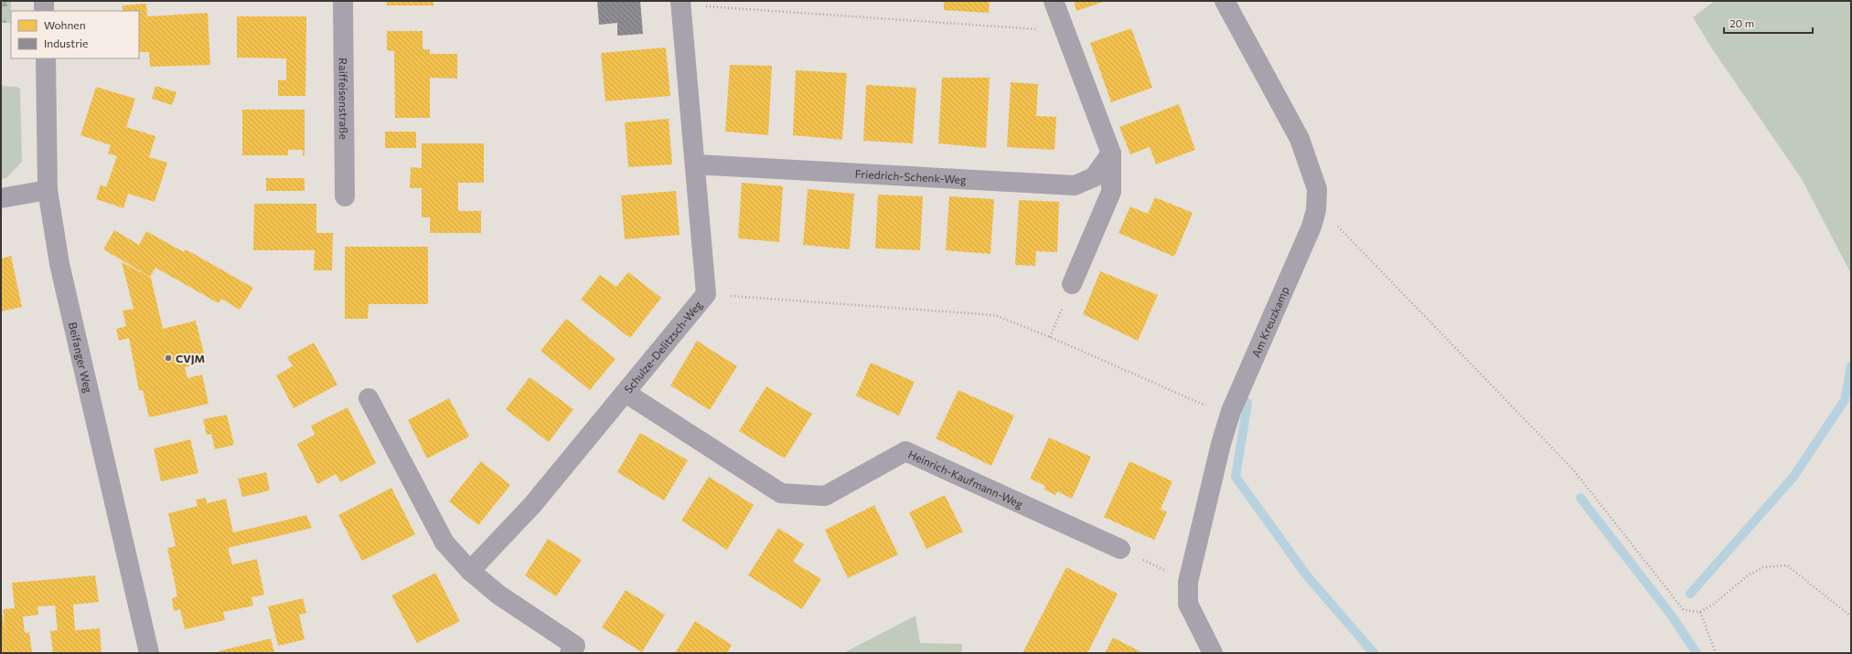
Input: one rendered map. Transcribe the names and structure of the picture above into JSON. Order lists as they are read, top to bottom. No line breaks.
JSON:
{"streets":{"street":["Raiffeisenstraße","Friedrich-Schenk-Weg","Am Kreuzkamp","Schulze-Delitzsch-Weg","Beifanger Weg","Heinrich-Kaufmann-Weg"]},"crossings":[["Friedrich-Schenk-Weg","Schulze-Delitzsch-Weg"],["Schulze-Delitzsch-Weg","Heinrich-Kaufmann-Weg"]],"places":["CVJM"],"legend":["Wohnen","Industrie"],"scale_bar":"20 m"}
